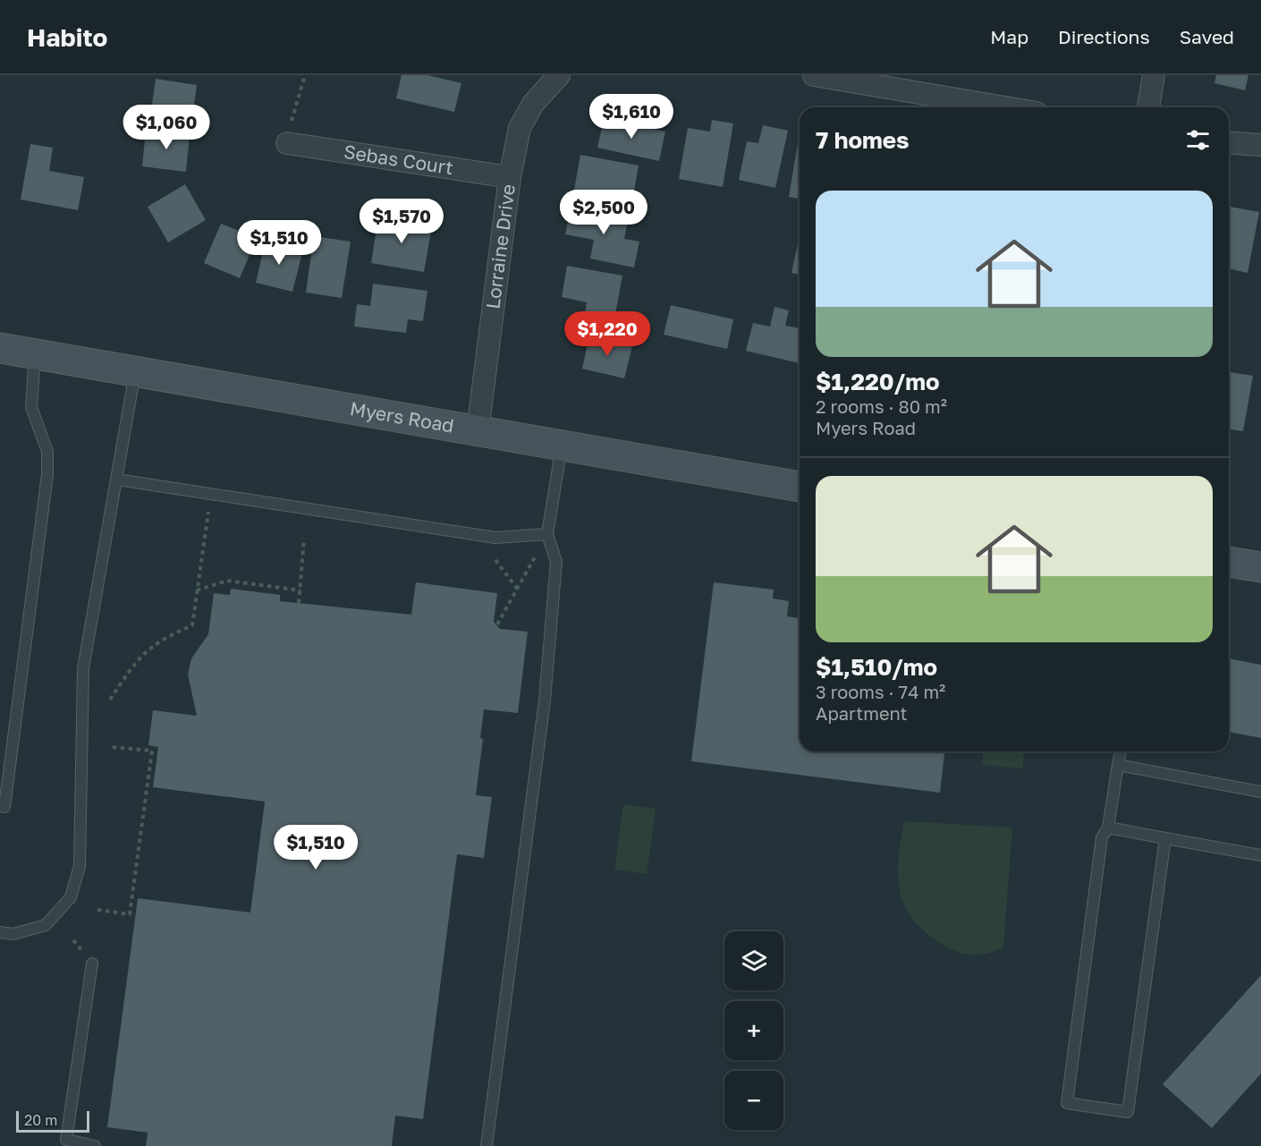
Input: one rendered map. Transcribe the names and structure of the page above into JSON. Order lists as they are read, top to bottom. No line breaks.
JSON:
{"streets":{"main road":["Myers Road"],"street":["Sebas Court","Lorraine Drive"]},"crossings":[["Sebas Court","Lorraine Drive"],["Lorraine Drive","Myers Road"]],"scale_bar":"20 m","page":{"header":"Habito","nav":["Map","Directions","Saved"],"price":["$1,610","$1,060","$2,500","$1,570","$1,510","$1,220","$1,510"],"heading":"7 homes","list":[{"name":"$1,220/mo","note":"2 rooms · 80 m² · Myers Road"},{"name":"$1,510/mo","note":"3 rooms · 74 m² · Apartment"}],"map_buttons":["+","−"],"scale":"20 m"}}
